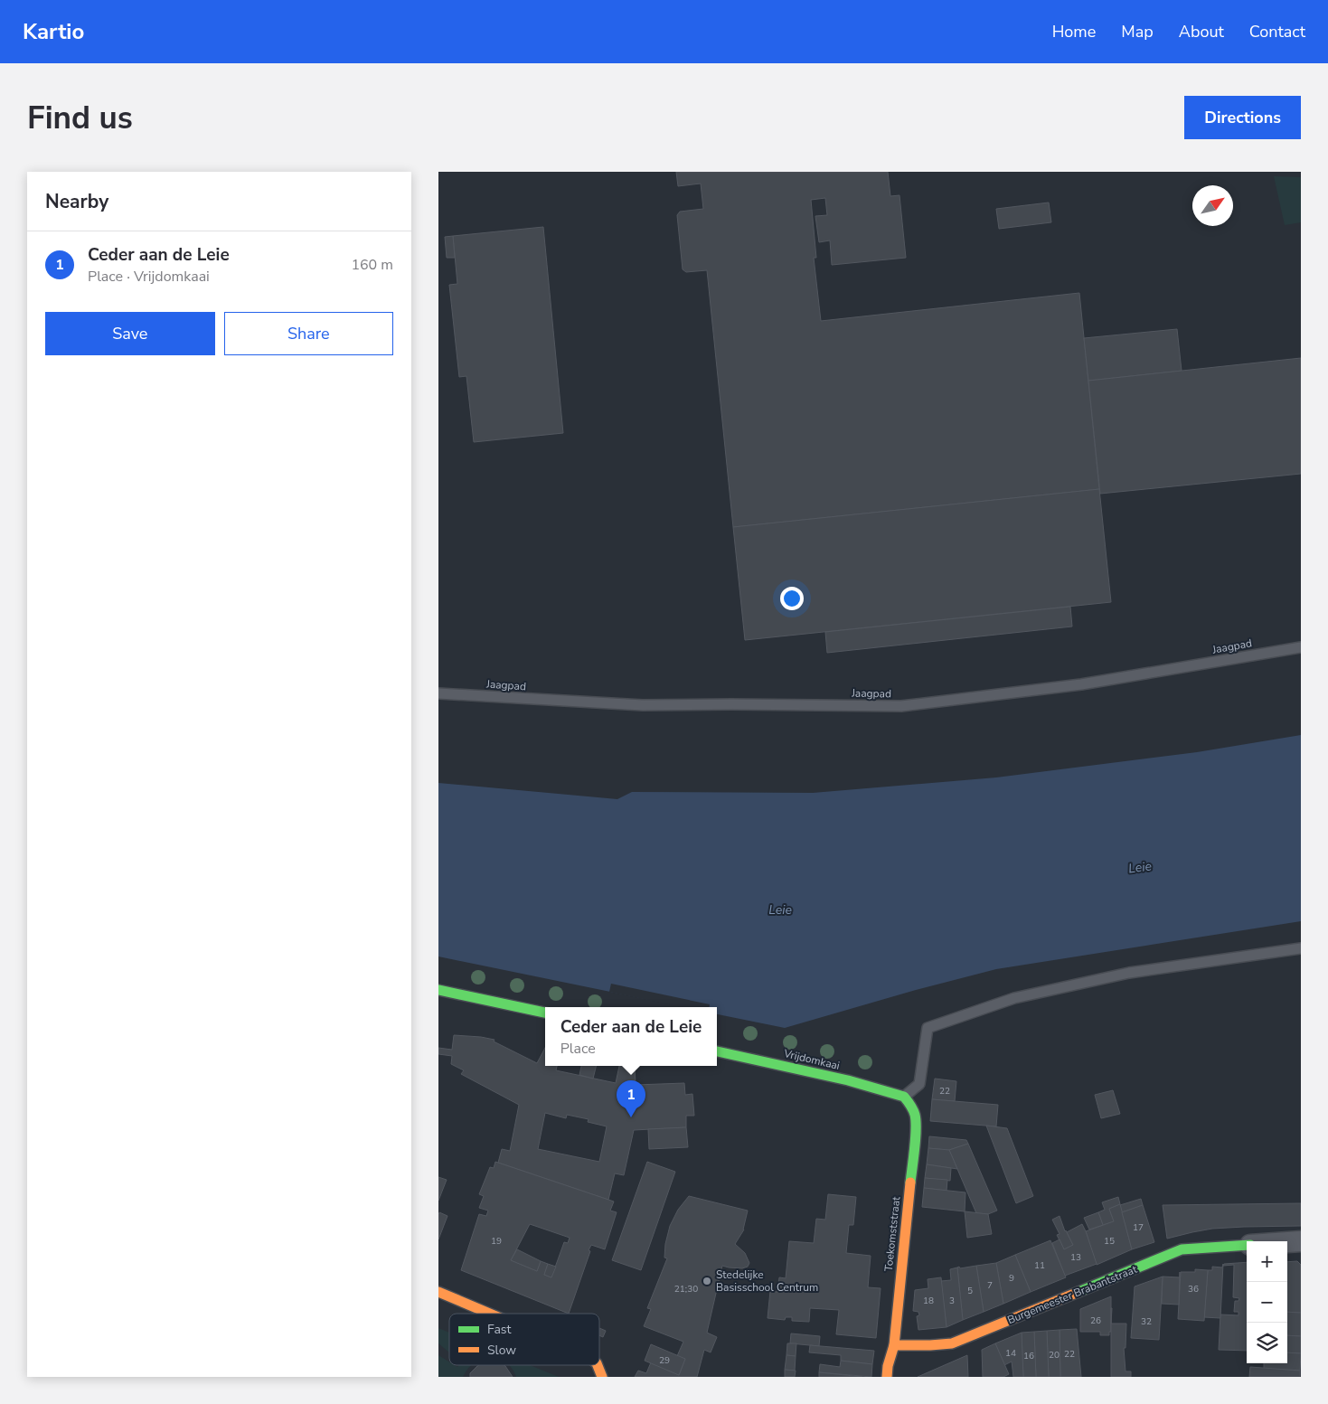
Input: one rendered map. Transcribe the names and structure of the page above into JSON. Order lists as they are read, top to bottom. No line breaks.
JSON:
{"streets":{"street":["Vrijdomkaai","Toekomststraat","Burgemeester Brabantstraat"],"lane":["Jaagpad"]},"crossings":[["Vrijdomkaai","Toekomststraat"],["Toekomststraat","Burgemeester Brabantstraat"]],"water":["Leie"],"places":["Stedelijke Basisschool Centrum"],"house_numbers":["22","17","19","15","13","11","9","7","21;30","36","5","18","3","26","32","14","22","20","16","29"],"legend":["Fast","Slow"],"north":"top right","page":{"header":"Kartio","nav":["Home","Map","About","Contact"],"buttons":["Directions",["Save","Share"]],"title":"Find us","heading":"Nearby","list":[{"mark":"1","name":"Ceder aan de Leie","note":"Place · Vrijdomkaai","value":"160 m"}],"popup":["Ceder aan de Leie","Place"],"pins":"1","map_buttons":["+","−"]}}
